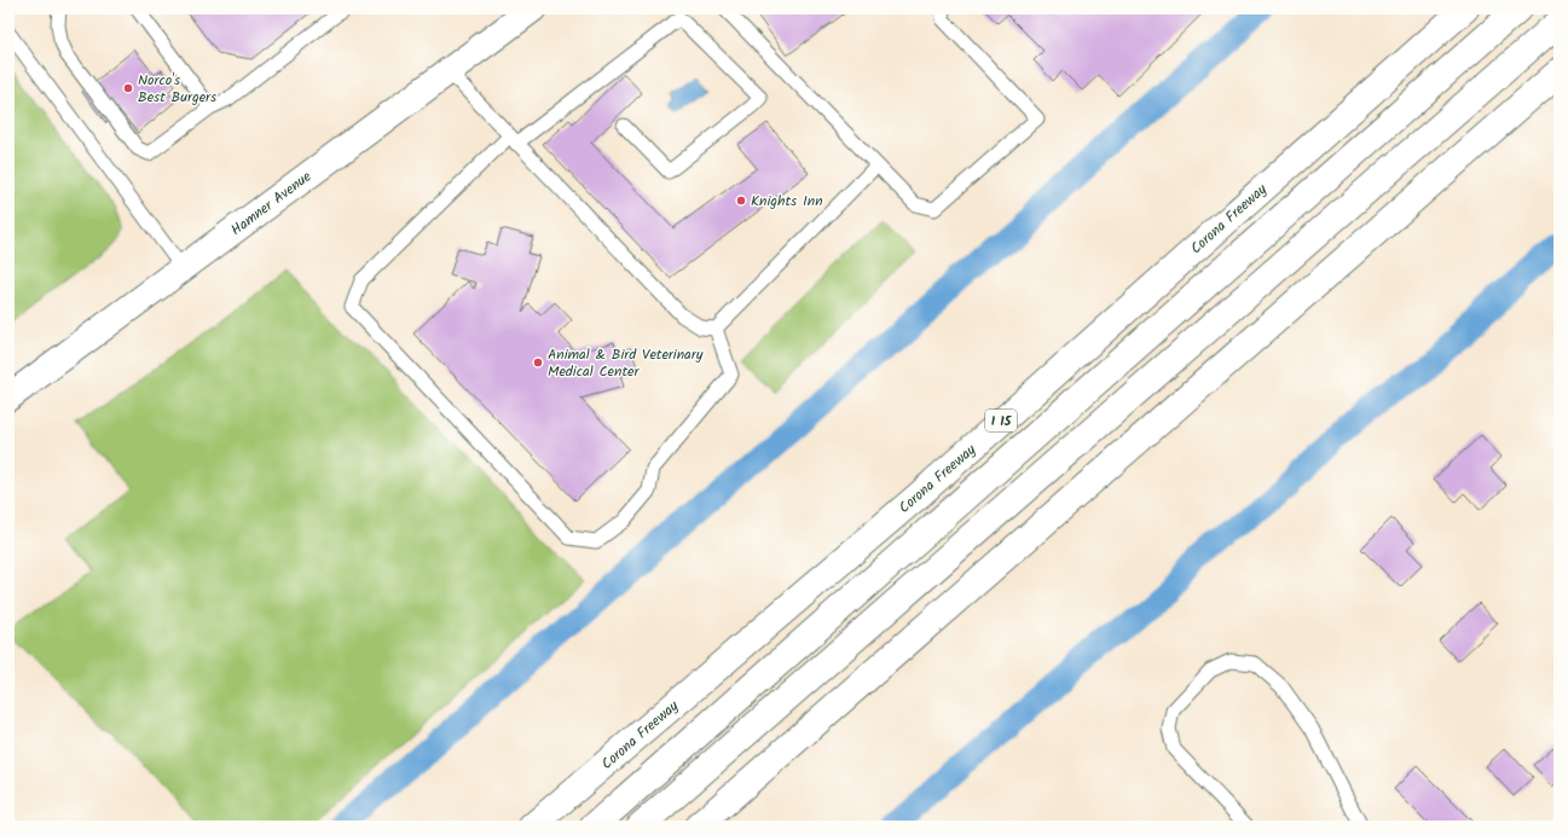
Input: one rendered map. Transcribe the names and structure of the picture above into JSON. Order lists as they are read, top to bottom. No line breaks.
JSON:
{"streets":{"main road":["Hamner Avenue","Corona Freeway","I 15"]},"crossings":[["Corona Freeway","I 15"]],"places":["Norco's Best Burgers","Knights Inn","Animal & Bird Veterinary Medical Center"]}
